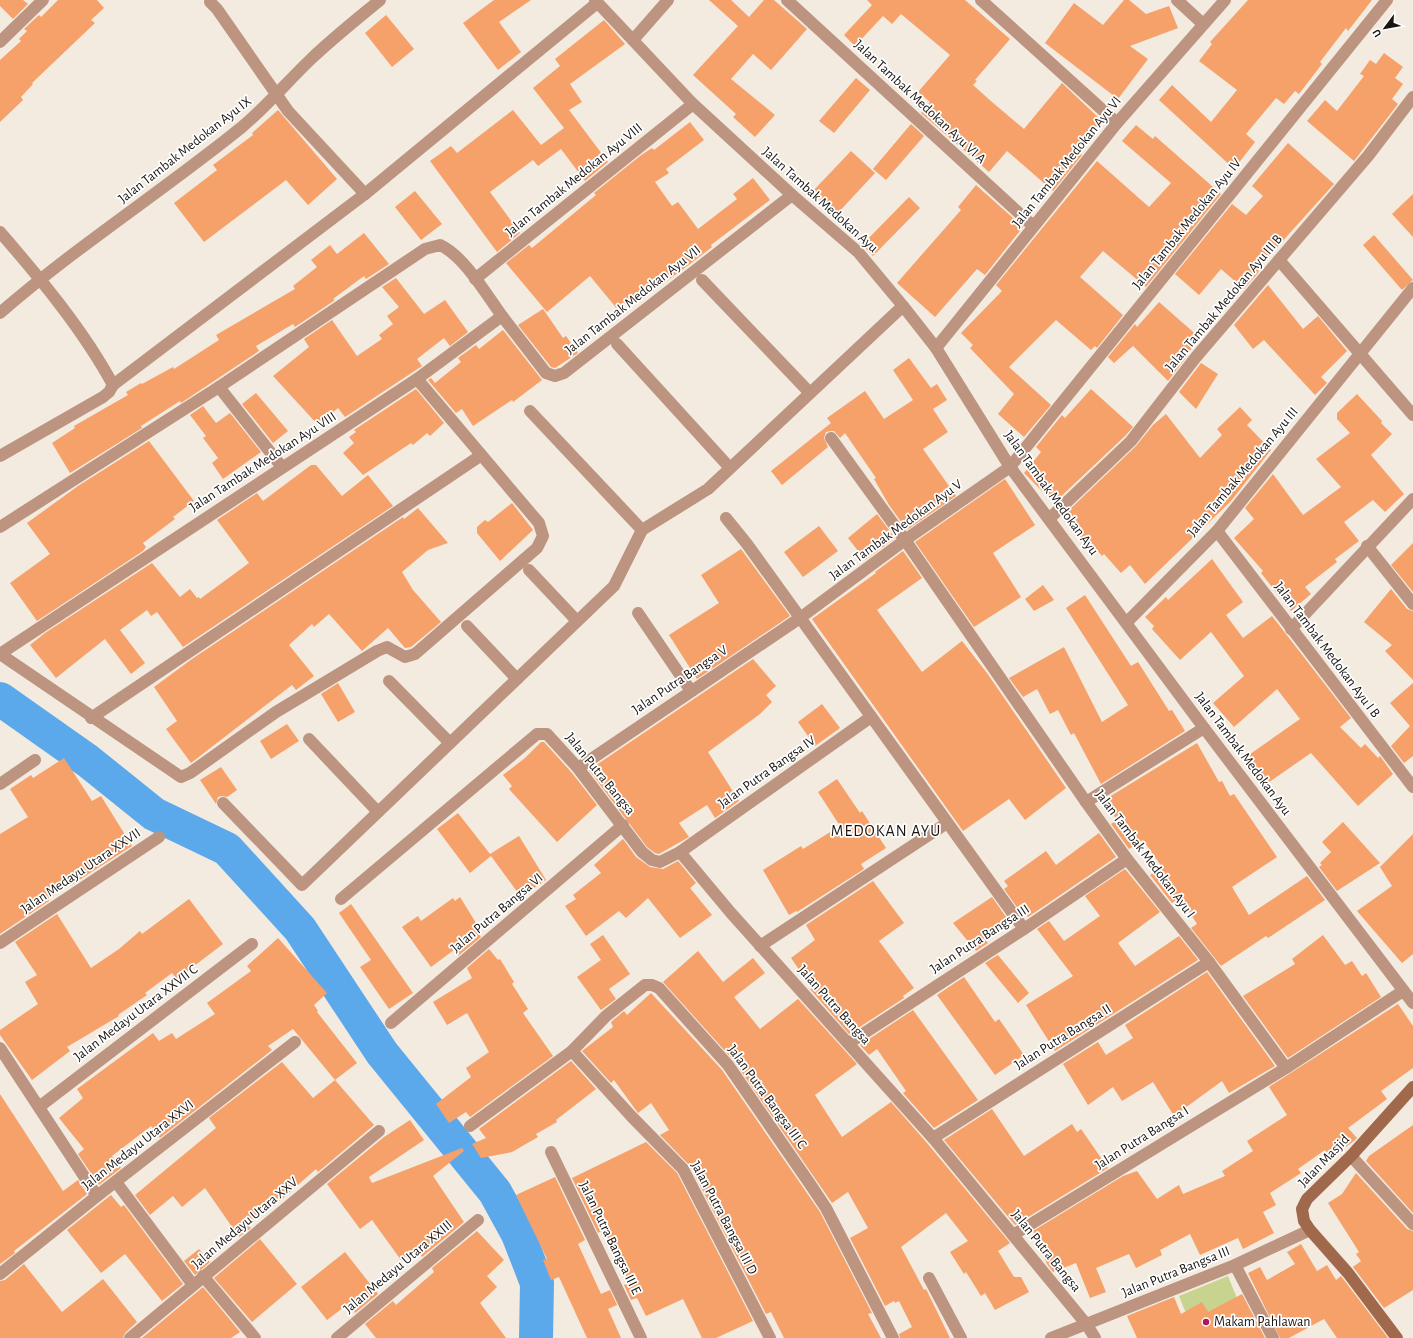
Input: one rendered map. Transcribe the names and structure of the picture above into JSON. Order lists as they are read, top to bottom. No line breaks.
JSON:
{"streets":{"street":["Jalan Tambak Medokan Ayu VI A","Jalan Tambak Medokan Ayu IX","Jalan Tambak Medokan Ayu VI","Jalan Tambak Medokan Ayu VIII","Jalan Tambak Medokan Ayu","Jalan Tambak Medokan Ayu IV","Jalan Tambak Medokan Ayu VII","Jalan Tambak Medokan Ayu III B","Jalan Tambak Medokan Ayu III","Jalan Tambak Medokan Ayu V","Jalan Tambak Medokan Ayu I B","Jalan Putra Bangsa V","Jalan Putra Bangsa IV","Jalan Putra Bangsa","Jalan Tambak Medokan Ayu I","Jalan Medayu Utara XXVII","Jalan Putra Bangsa VI","Jalan Putra Bangsa III","Jalan Medayu Utara XXVII C","Jalan Putra Bangsa II","Jalan Putra Bangsa III C","Jalan Putra Bangsa I","Jalan Medayu Utara XXVI","Jalan Masjid","Jalan Putra Bangsa III D","Jalan Medayu Utara XXV","Jalan Putra Bangsa III E","Jalan Medayu Utara XXIII"]},"crossings":[["Jalan Tambak Medokan Ayu VI A","Jalan Tambak Medokan Ayu VI"],["Jalan Tambak Medokan Ayu VI","Jalan Tambak Medokan Ayu"],["Jalan Tambak Medokan Ayu VIII","Jalan Tambak Medokan Ayu"],["Jalan Tambak Medokan Ayu VIII","Jalan Tambak Medokan Ayu VII"],["Jalan Tambak Medokan Ayu","Jalan Tambak Medokan Ayu IV"],["Jalan Tambak Medokan Ayu","Jalan Tambak Medokan Ayu VII"],["Jalan Tambak Medokan Ayu","Jalan Tambak Medokan Ayu III B"],["Jalan Tambak Medokan Ayu","Jalan Tambak Medokan Ayu III"],["Jalan Tambak Medokan Ayu","Jalan Tambak Medokan Ayu V"],["Jalan Tambak Medokan Ayu IV","Jalan Tambak Medokan Ayu V"],["Jalan Tambak Medokan Ayu III","Jalan Tambak Medokan Ayu I B"],["Jalan Tambak Medokan Ayu V","Jalan Putra Bangsa V"],["Jalan Tambak Medokan Ayu V","Jalan Tambak Medokan Ayu I"],["Jalan Putra Bangsa V","Jalan Putra Bangsa"],["Jalan Putra Bangsa IV","Jalan Putra Bangsa"],["Jalan Putra Bangsa","Jalan Putra Bangsa VI"],["Jalan Putra Bangsa","Jalan Putra Bangsa III"],["Jalan Putra Bangsa","Jalan Putra Bangsa II"],["Jalan Putra Bangsa","Jalan Putra Bangsa I"],["Jalan Tambak Medokan Ayu I","Jalan Putra Bangsa III"],["Jalan Tambak Medokan Ayu I","Jalan Putra Bangsa II"],["Jalan Tambak Medokan Ayu I","Jalan Putra Bangsa I"],["Jalan Putra Bangsa III","Jalan Masjid"],["Jalan Putra Bangsa III C","Jalan Putra Bangsa III D"]],"districts":["MEDOKAN AYU"],"places":["Makam Pahlawan"],"north":"bottom left"}
